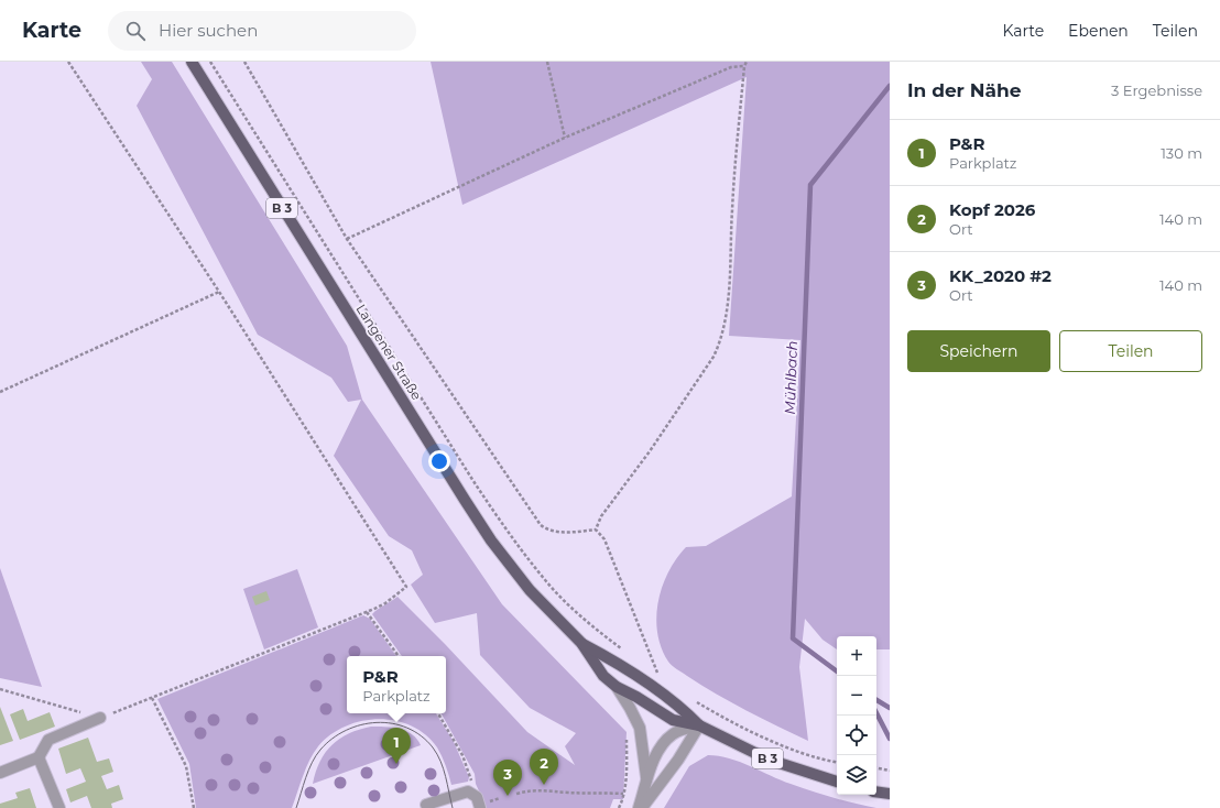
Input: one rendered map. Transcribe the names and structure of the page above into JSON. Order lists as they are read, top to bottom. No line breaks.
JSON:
{"streets":{"main road":["B 3","Langener Straße"]},"crossings":[["B 3","Langener Straße"]],"water":["Mühlbach"],"page":{"header":"Karte","search":"Hier suchen","nav":["Karte","Ebenen","Teilen"],"heading":["In der Nähe","3 Ergebnisse"],"list":[{"mark":"1","name":"P&R","note":"Parkplatz","value":"130 m"},{"mark":"2","name":"Kopf 2026","note":"Ort","value":"140 m"},{"mark":"3","name":"KK_2020 #2","note":"Ort","value":"140 m"}],"buttons":["Speichern","Teilen"],"map_buttons":["+","−"],"popup":["P&R","Parkplatz"],"pins":["1","2","3"]}}
